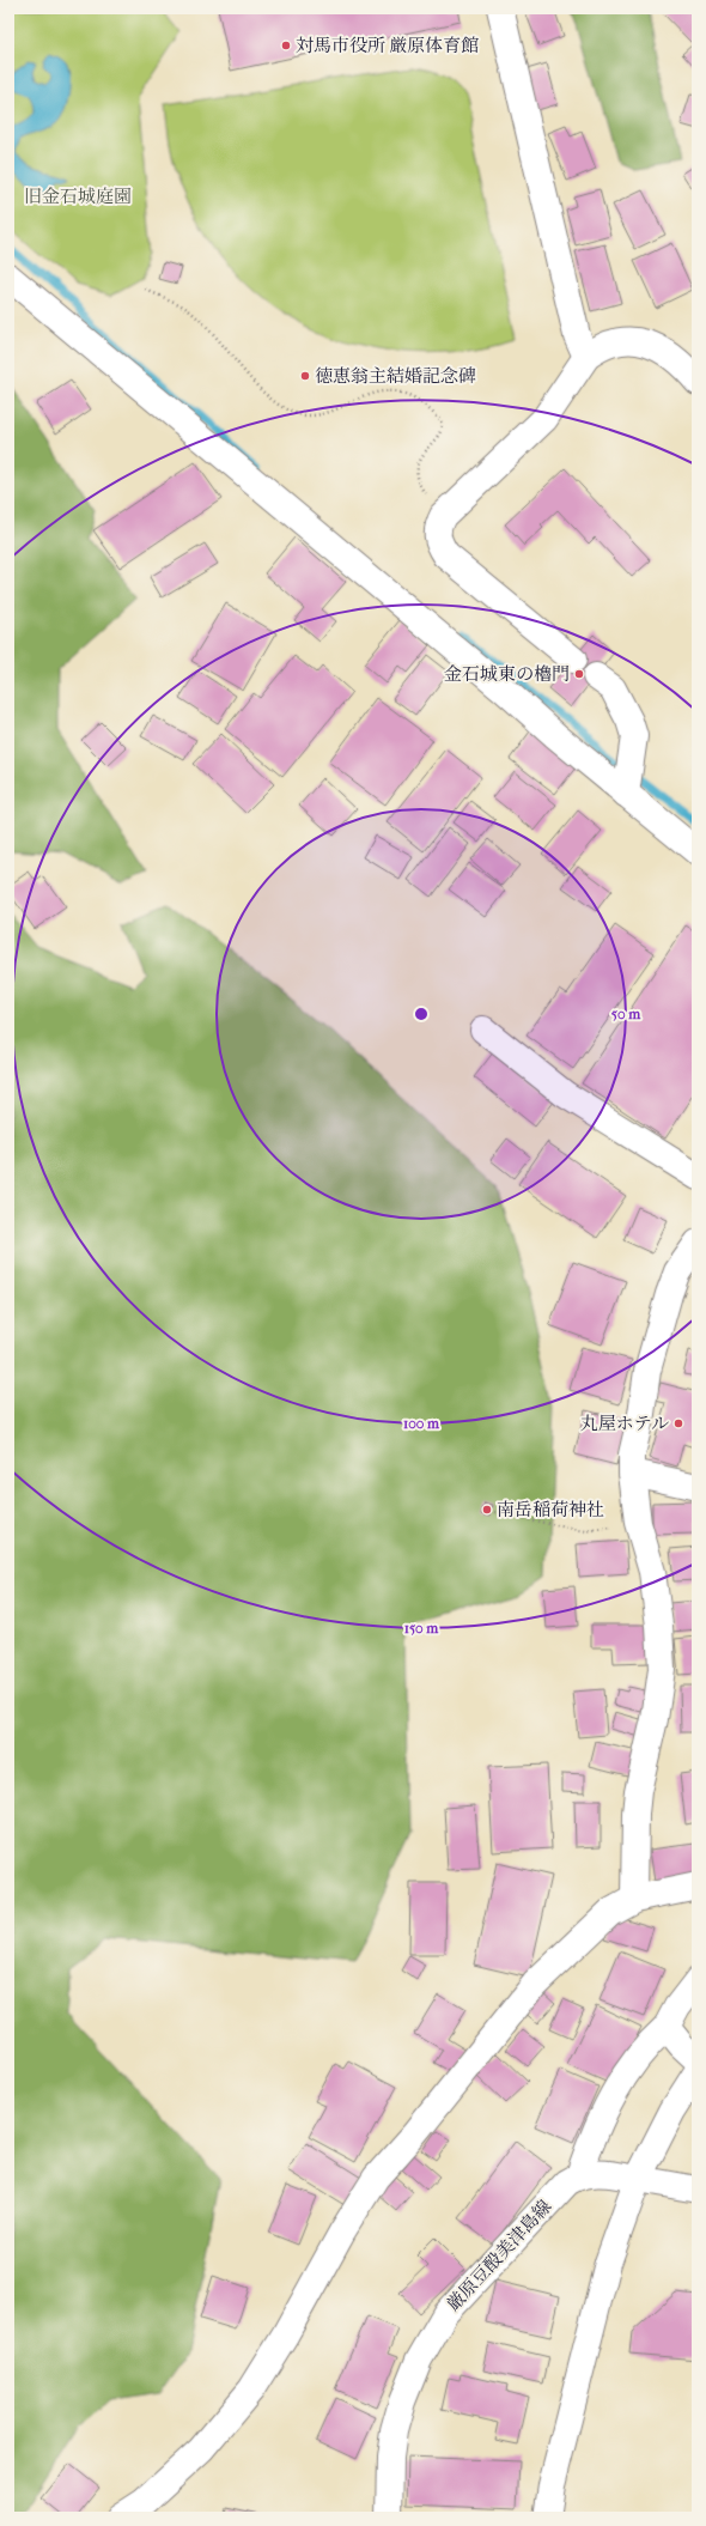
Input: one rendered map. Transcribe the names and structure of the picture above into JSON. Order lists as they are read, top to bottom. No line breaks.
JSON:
{"streets":{"street":["厳原豆酘美津島線"]},"parks":["旧金石城庭園"],"places":["対馬市役所 厳原体育館","徳恵翁主結婚記念碑","金石城東の櫓門","丸屋ホテル","南岳稲荷神社"],"rings":["50 m","100 m","150 m"]}
